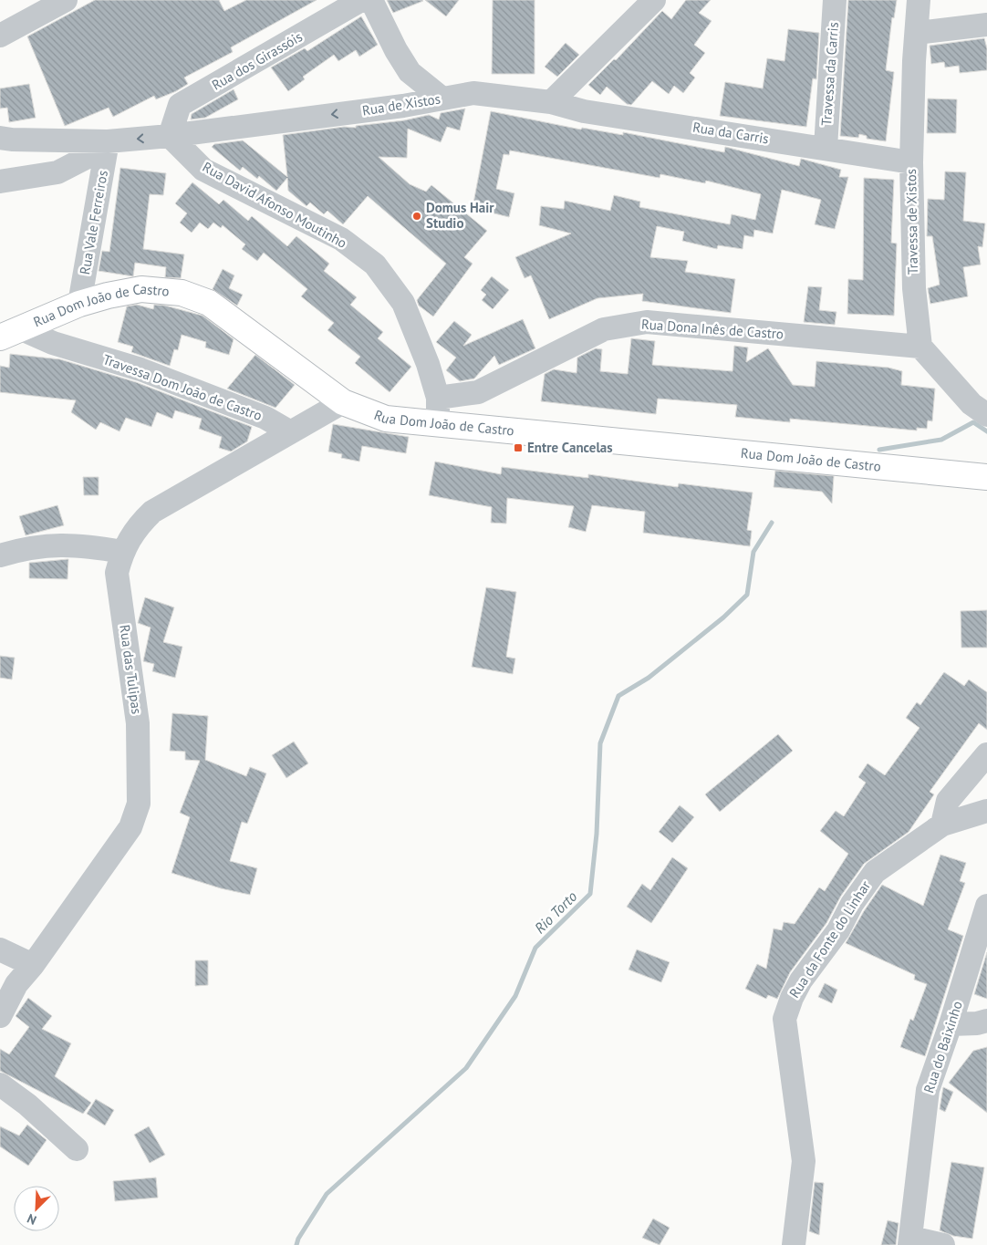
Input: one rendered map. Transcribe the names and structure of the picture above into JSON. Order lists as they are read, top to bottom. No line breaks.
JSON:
{"streets":{"main road":["Rua Dom João de Castro"],"street":["Rua dos Girassóis","Travessa da Carris","Rua de Xistos","Rua da Carris","Rua David Afonso Moutinho","Travessa de Xistos","Rua Vale Ferreiros","Rua Dona Inês de Castro","Travessa Dom João de Castro","Rua das Tulipas","Rua da Fonte do Linhar","Rua do Baixinho"]},"crossings":[["Rua dos Girassóis","Rua de Xistos"],["Rua dos Girassóis","Rua David Afonso Moutinho"],["Travessa da Carris","Rua da Carris"],["Rua de Xistos","Rua da Carris"],["Rua de Xistos","Rua David Afonso Moutinho"],["Rua de Xistos","Rua Vale Ferreiros"],["Rua da Carris","Travessa de Xistos"],["Rua David Afonso Moutinho","Rua Dom João de Castro"],["Rua David Afonso Moutinho","Rua Dona Inês de Castro"],["Travessa de Xistos","Rua Dona Inês de Castro"],["Rua Vale Ferreiros","Rua Dom João de Castro"],["Rua Dom João de Castro","Travessa Dom João de Castro"],["Rua Dom João de Castro","Rua das Tulipas"],["Travessa Dom João de Castro","Rua das Tulipas"]],"one_way":["Rua de Xistos"],"water":["Rio Torto"],"places":{"other":["Domus Hair Studio"],"transit":["Entre Cancelas"]},"north":"bottom left"}
